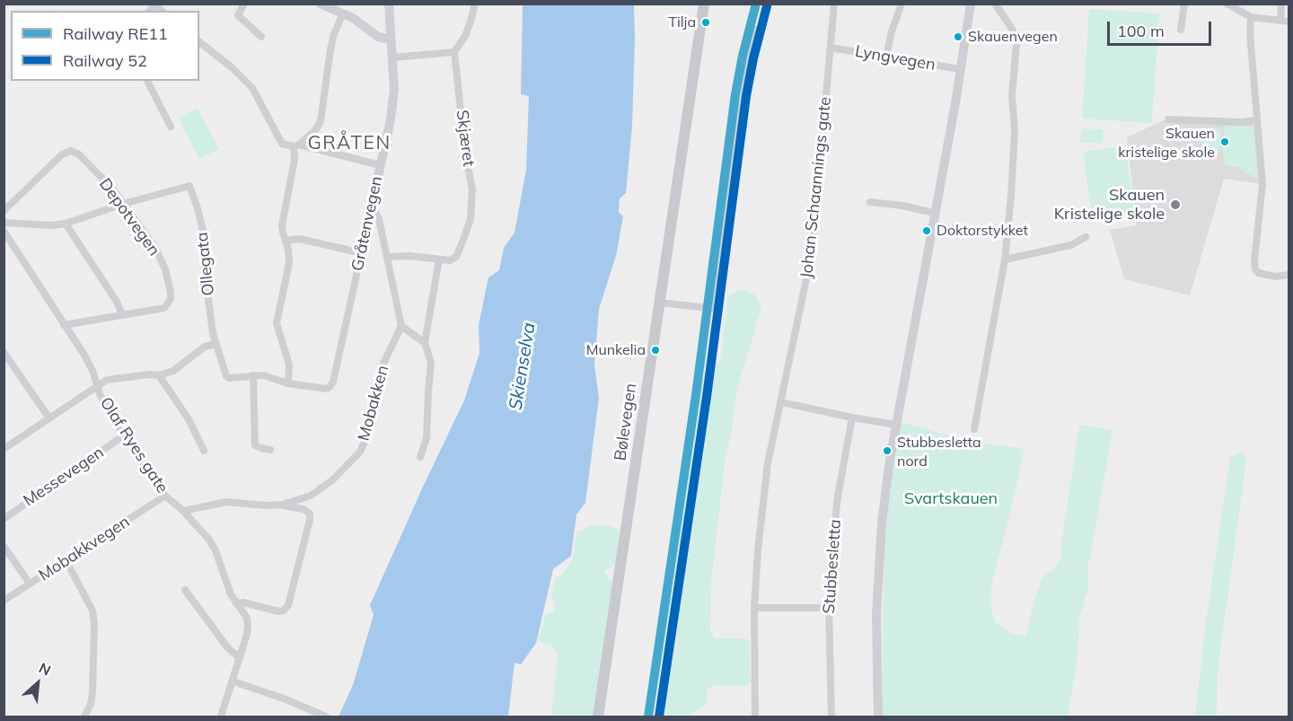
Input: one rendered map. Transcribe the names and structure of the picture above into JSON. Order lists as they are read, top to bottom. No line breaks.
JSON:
{"streets":{"main road":["Bølevegen"],"street":["Lyngvegen","Skjæret","Johan Schaannings gate","Depotvegen","Gråtenvegen","Ollegata","Mobakken","Olaf Ryes gate","Messevegen","Mobakkvegen","Stubbesletta"]},"crossings":[["Lyngvegen","Johan Schaannings gate"],["Depotvegen","Ollegata"],["Depotvegen","Olaf Ryes gate"],["Mobakken","Olaf Ryes gate"],["Olaf Ryes gate","Messevegen"],["Olaf Ryes gate","Mobakkvegen"]],"districts":["GRÅTEN"],"water":["Skienselva"],"parks":["Svartskauen"],"places":["Tilja","Skauenvegen","Skauen kristelige skole","Skauen Kristelige skole","Doktorstykket","Munkelia","Stubbesletta nord"],"lines":["rail line RE11","rail line 52"],"legend":["Railway RE11","Railway 52"],"scale_bar":"100 m","north":"top right"}
